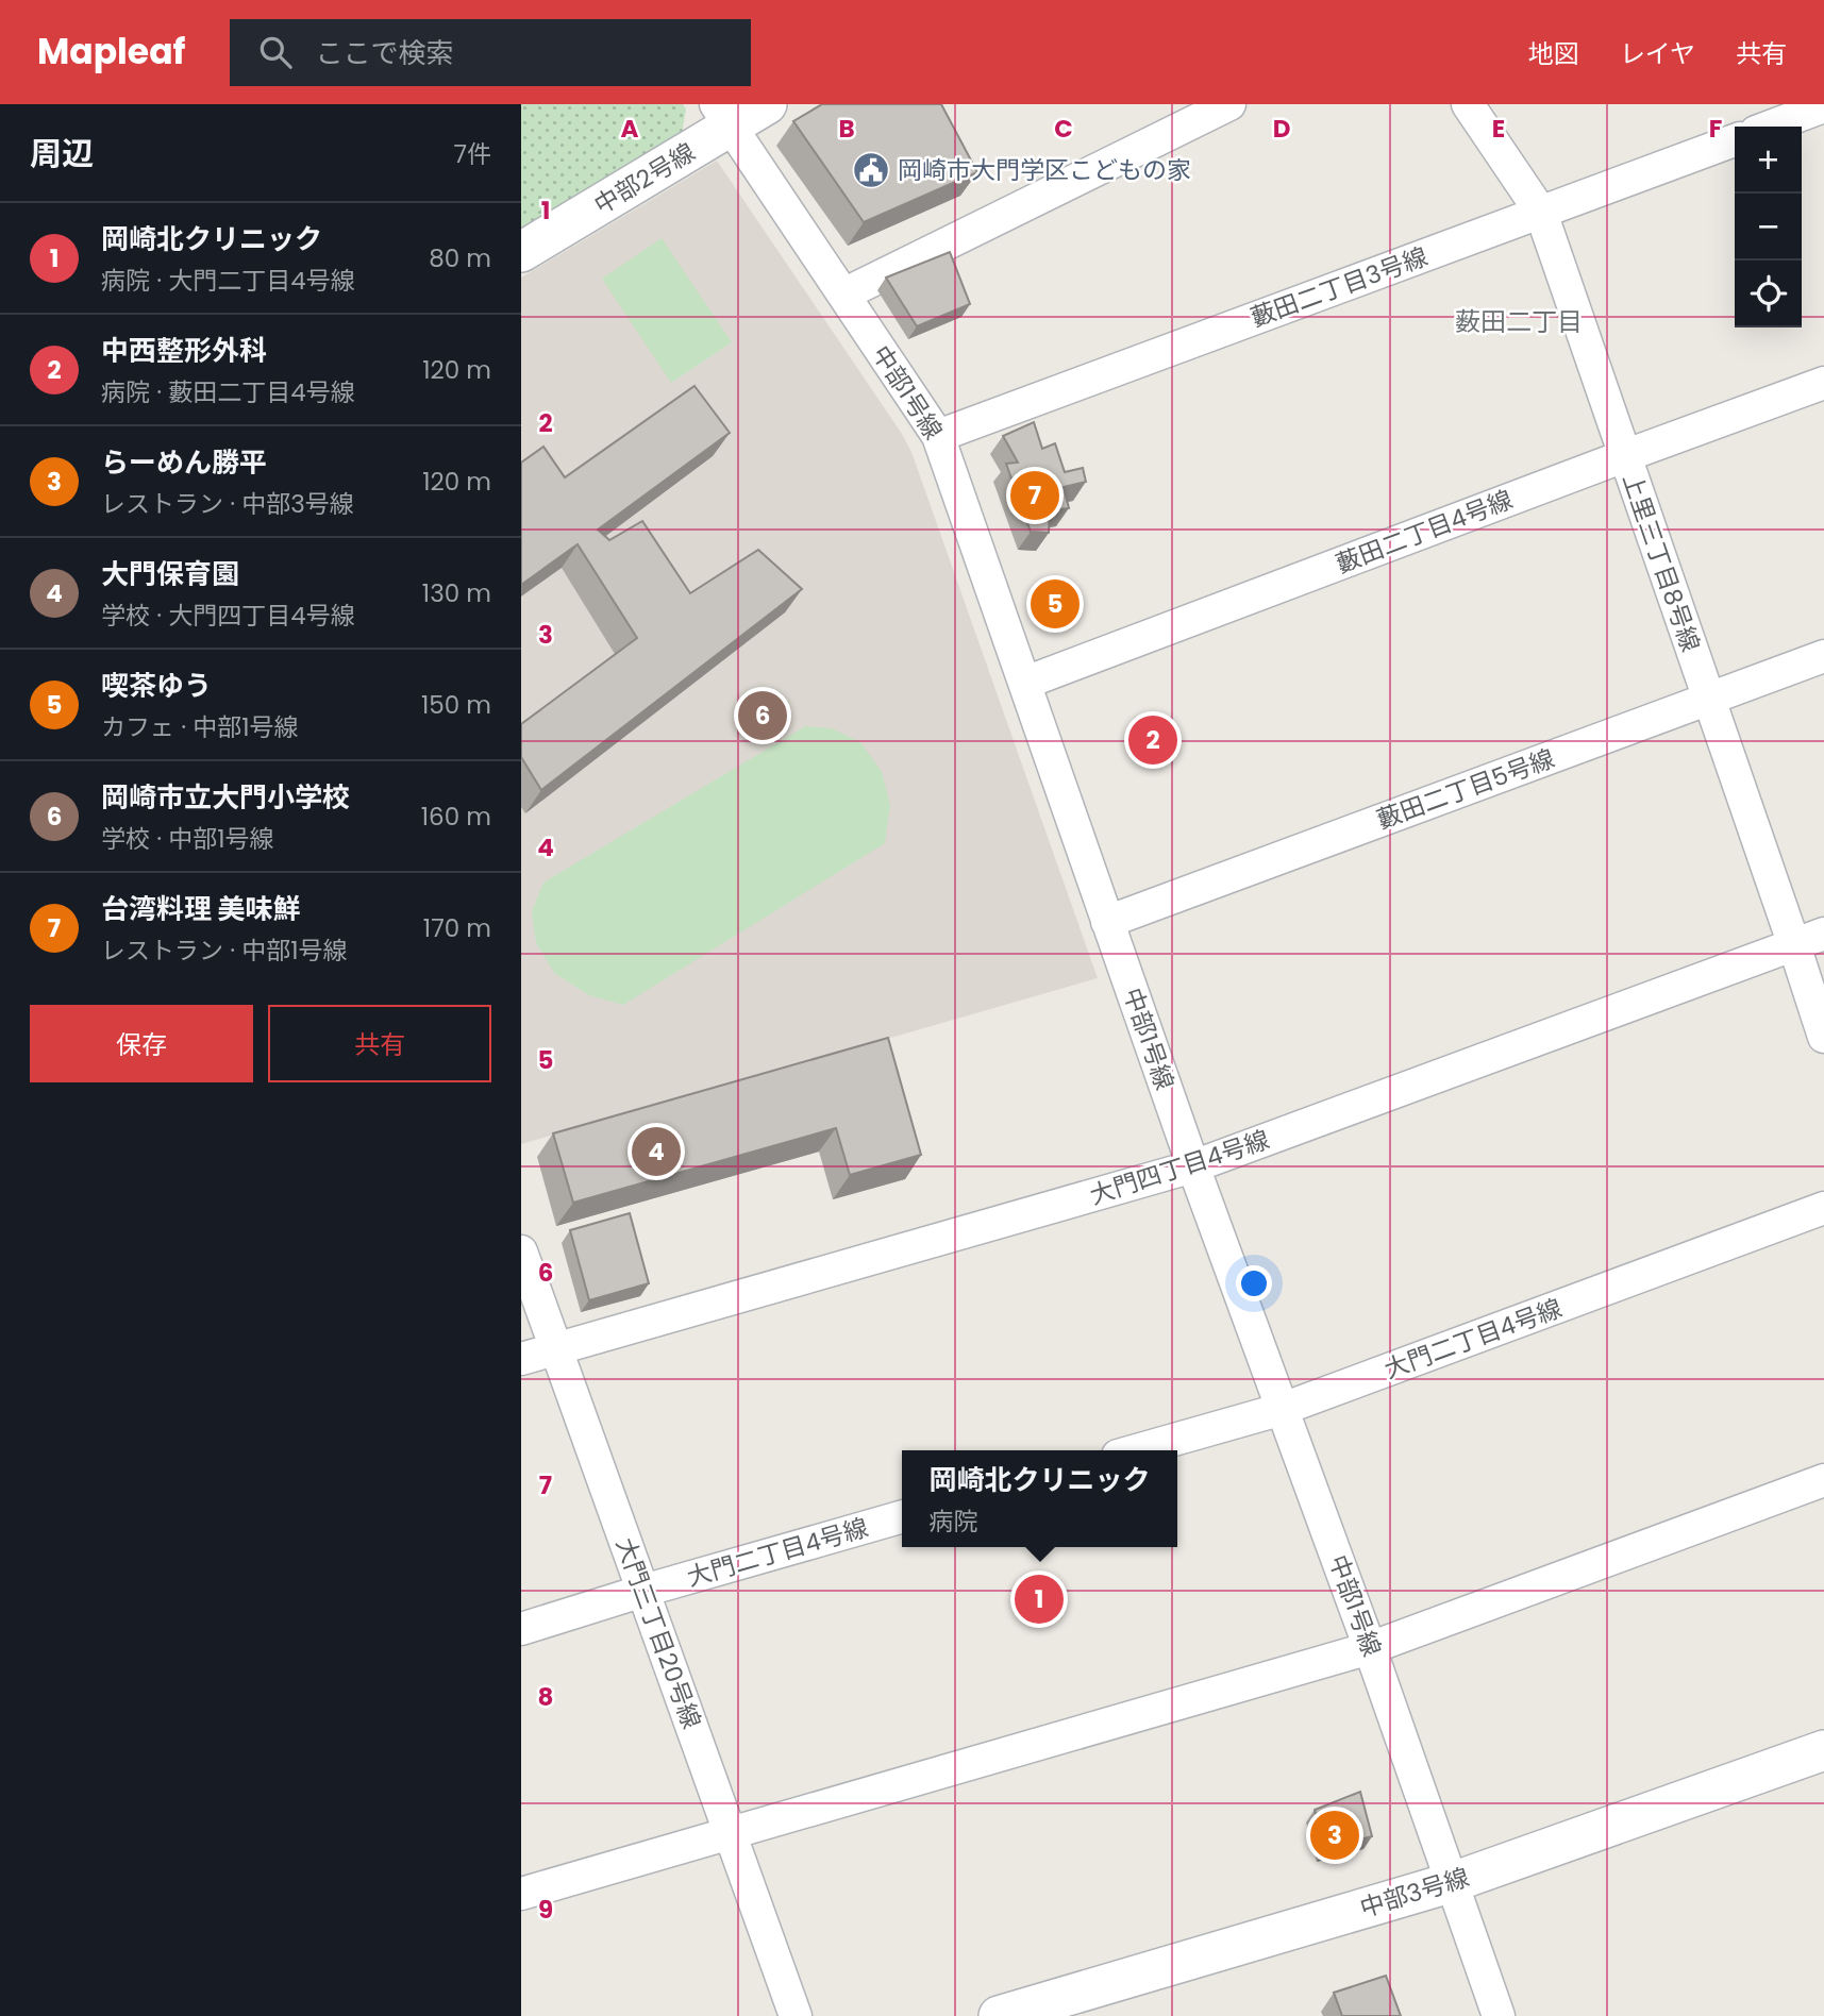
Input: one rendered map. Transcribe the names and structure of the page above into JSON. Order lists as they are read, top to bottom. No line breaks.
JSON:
{"streets":{"street":["中部2号線","藪田二丁目3号線","中部1号線","藪田二丁目4号線","上里三丁目8号線","藪田二丁目5号線","大門四丁目4号線","大門二丁目4号線","大門三丁目20号線","中部3号線"]},"crossings":[["中部2号線","中部1号線"],["藪田二丁目3号線","中部1号線"],["藪田二丁目3号線","上里三丁目8号線"],["中部1号線","藪田二丁目4号線"],["中部1号線","藪田二丁目5号線"],["中部1号線","大門四丁目4号線"],["中部1号線","大門二丁目4号線"],["中部1号線","中部3号線"],["藪田二丁目4号線","上里三丁目8号線"],["上里三丁目8号線","藪田二丁目5号線"],["上里三丁目8号線","大門四丁目4号線"],["大門四丁目4号線","大門三丁目20号線"],["大門二丁目4号線","大門三丁目20号線"]],"districts":["薮田二丁目"],"places":{"public building":["岡崎市大門学区こどもの家"]},"page":{"header":"Mapleaf","search":"ここで検索","nav":["地図","レイヤ","共有"],"heading":["周辺","7件"],"map_buttons":["+","−"],"list":[{"mark":"1","name":"岡崎北クリニック","note":"病院 · 大門二丁目4号線","value":"80 m"},{"mark":"2","name":"中西整形外科","note":"病院 · 藪田二丁目4号線","value":"120 m"},{"mark":"3","name":"らーめん勝平","note":"レストラン · 中部3号線","value":"120 m"},{"mark":"4","name":"大門保育園","note":"学校 · 大門四丁目4号線","value":"130 m"},{"mark":"5","name":"喫茶ゆう","note":"カフェ · 中部1号線","value":"150 m"},{"mark":"6","name":"岡崎市立大門小学校","note":"学校 · 中部1号線","value":"160 m"},{"mark":"7","name":"台湾料理 美味鮮","note":"レストラン · 中部1号線","value":"170 m"}],"pins":["7","5","6","2","4","1","3"],"buttons":["保存","共有"],"popup":["岡崎北クリニック","病院"]},"grid":{"columns":["A","B","C","D","E","F"],"rows":["1","2","3","4","5","6","7","8","9"]}}
